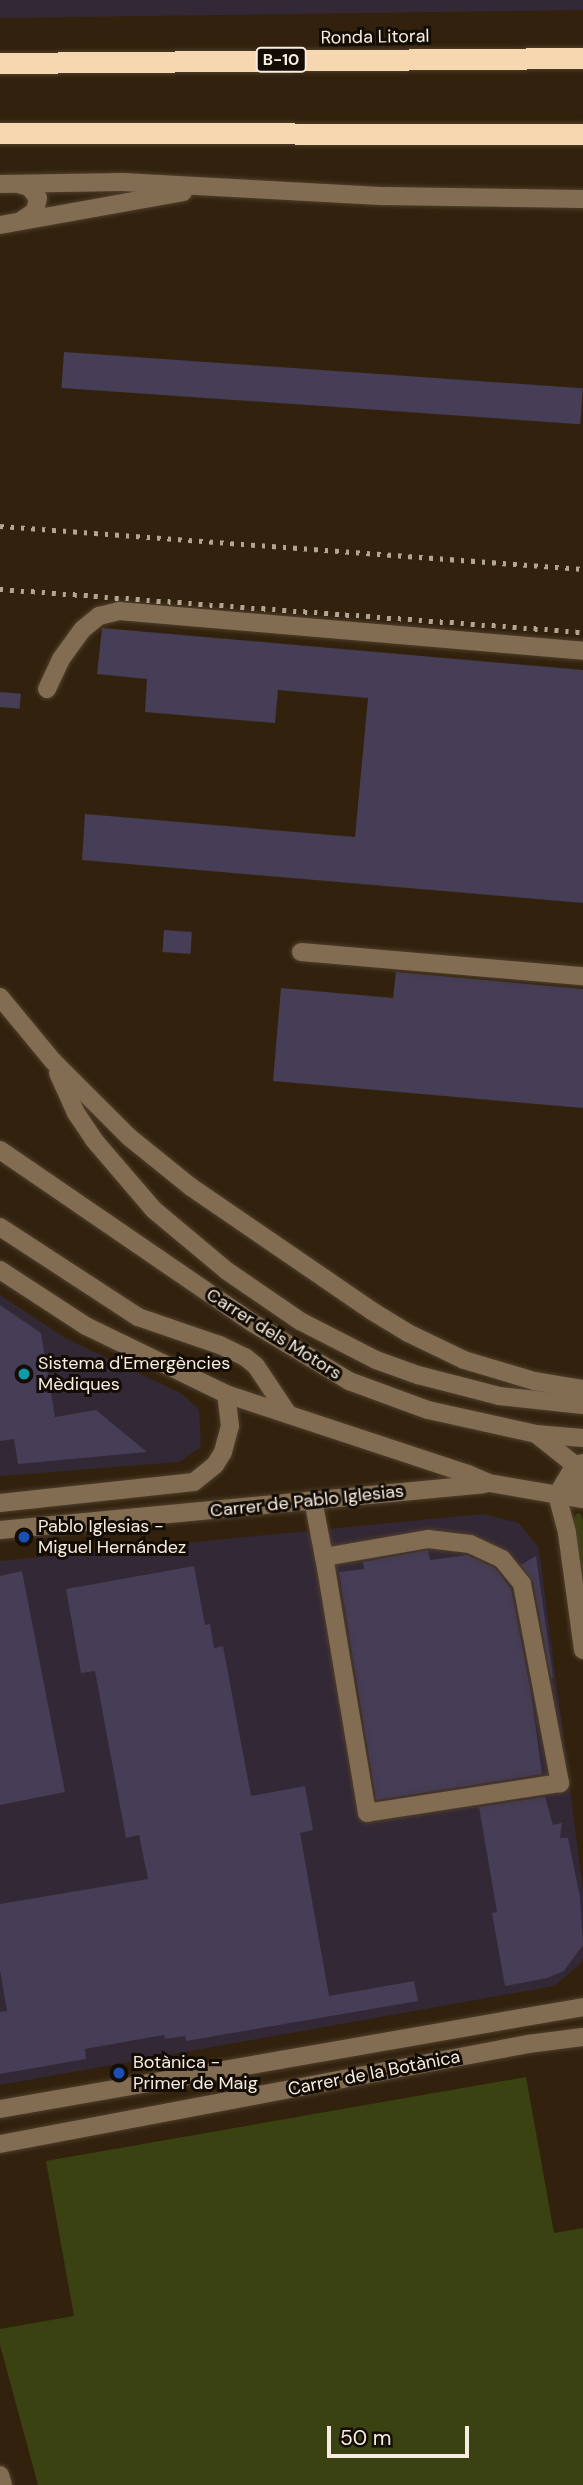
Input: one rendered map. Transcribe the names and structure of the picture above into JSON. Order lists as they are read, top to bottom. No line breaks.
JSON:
{"streets":{"highway":["Ronda Litoral","B-10"],"street":["Carrer dels Motors","Carrer de Pablo Iglesias","Carrer de la Botànica"]},"places":["Sistema d'Emergències Mèdiques","Pablo Iglesias - Miguel Hernández","Botànica - Primer de Maig"],"scale_bar":"50 m"}
